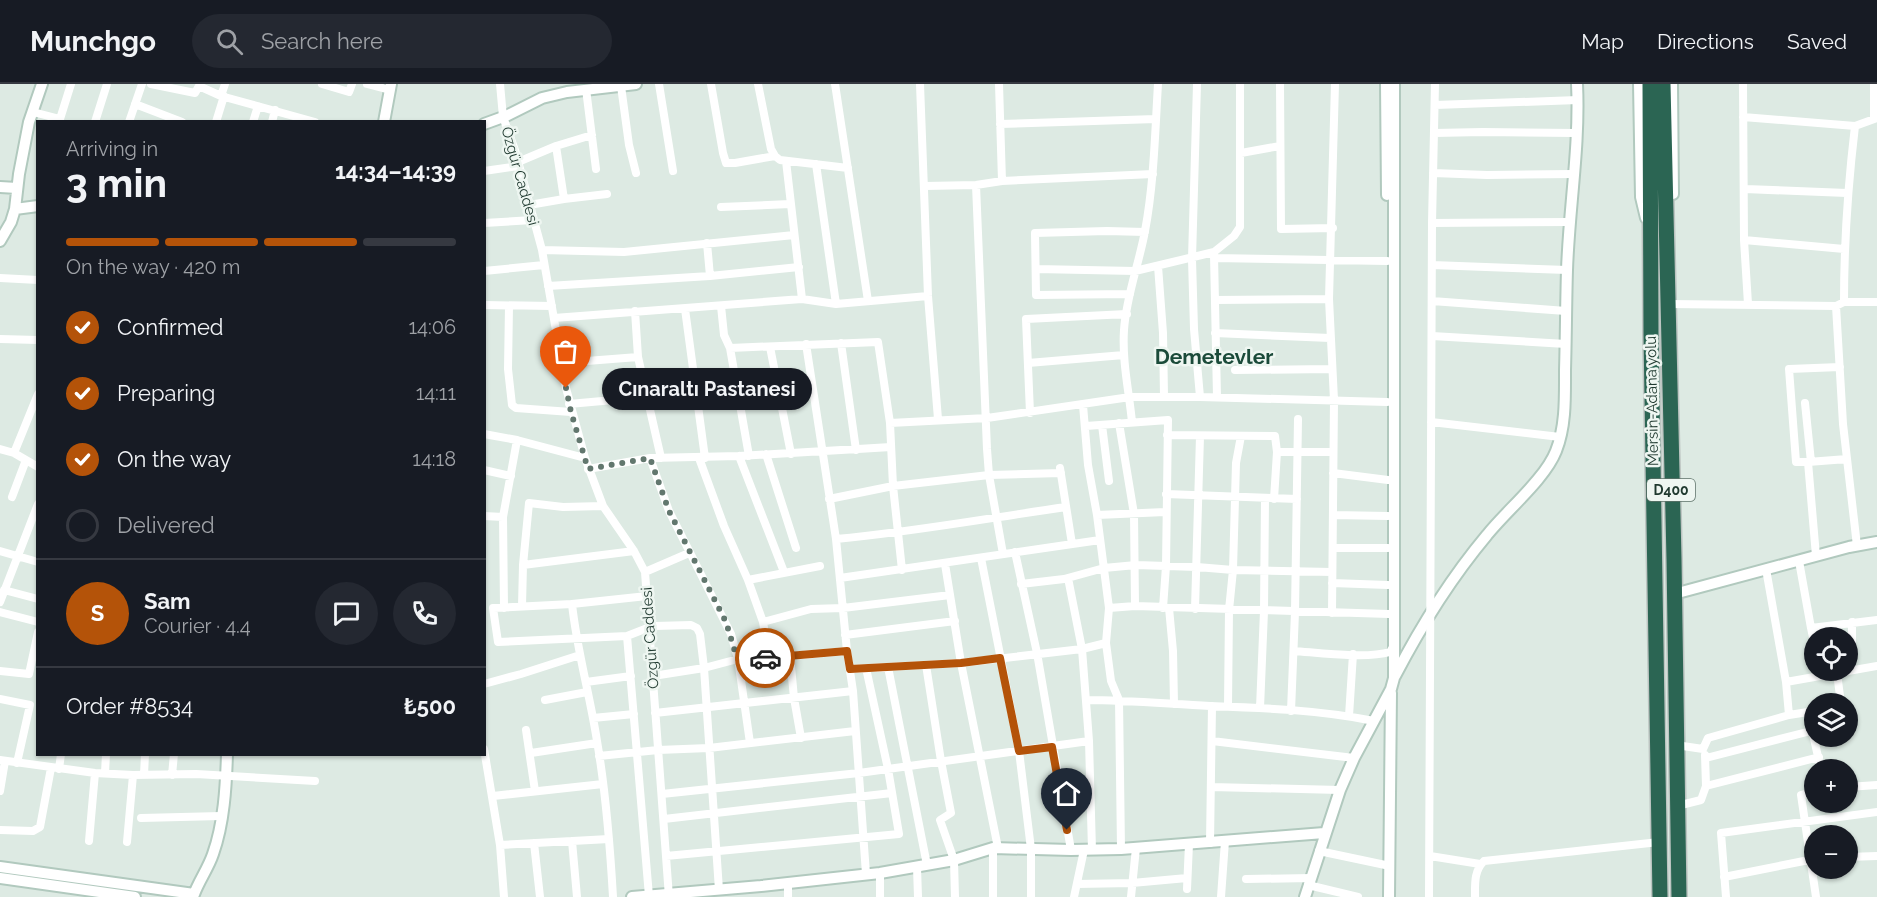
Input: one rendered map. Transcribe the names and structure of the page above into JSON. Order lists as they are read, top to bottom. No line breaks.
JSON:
{"streets":{"highway":["Mersin-Adana yolu","D400"],"street":["Özgür Caddesi"]},"districts":["Demetevler"],"places":["Cınaraltı Pastanesi"],"page":{"header":"Munchgo","search":"Search here","nav":["Map","Directions","Saved"],"heading":["3 min","Arriving in","14:34–14:39"],"panel":["Sam","Courier · 4.4","Order #8534","₺500"],"bar":"On the way · 420 m","list":[["Confirmed","14:06"],["Preparing","14:11"],["On the way","14:18"],"Delivered"],"bubble":"Cınaraltı Pastanesi","round":"S","map_buttons":["+","−"]}}
